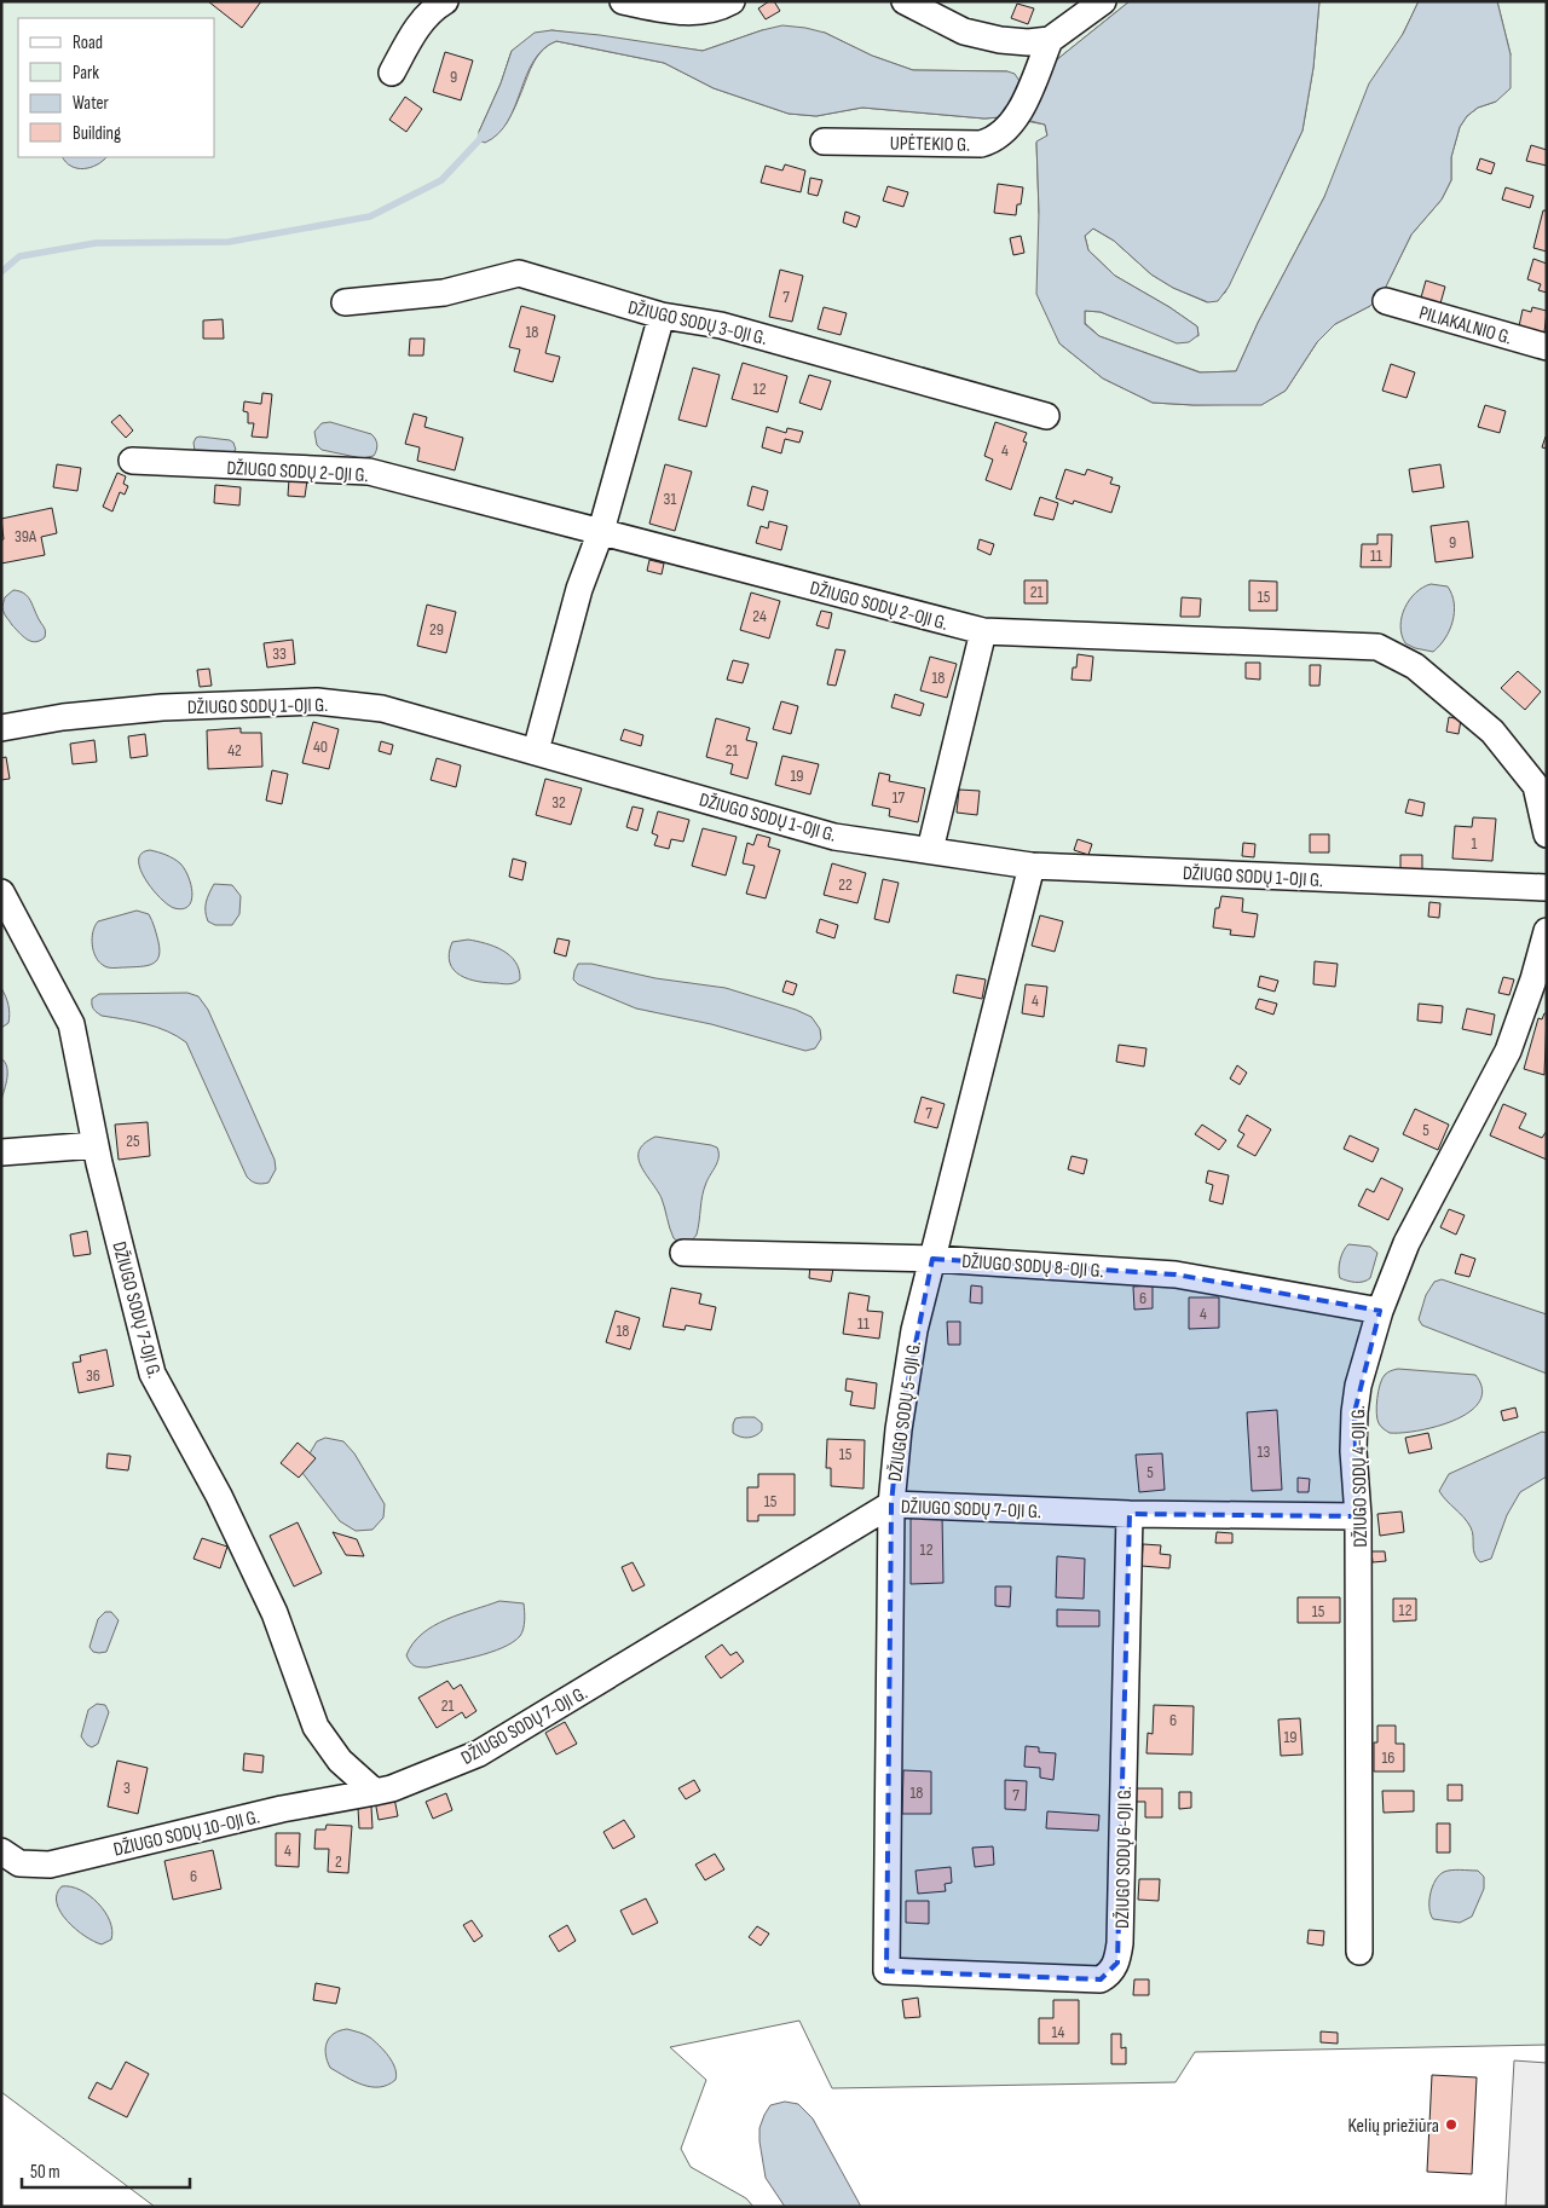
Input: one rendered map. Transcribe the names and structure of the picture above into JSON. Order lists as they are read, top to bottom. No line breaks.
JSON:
{"streets":{"street":["UPĖTEKIO G.","DŽIUGO SODŲ 3-OJI G.","PILIAKALNIO G.","DŽIUGO SODŲ 2-OJI G.","DŽIUGO SODŲ 1-OJI G.","DŽIUGO SODŲ 8-OJI G.","DŽIUGO SODŲ 7-OJI G.","DŽIUGO SODŲ 5-OJI G.","DŽIUGO SODŲ 4-OJI G.","DŽIUGO SODŲ 10-OJI G.","DŽIUGO SODŲ 6-OJI G."]},"crossings":[["DŽIUGO SODŲ 1-OJI G.","DŽIUGO SODŲ 5-OJI G."],["DŽIUGO SODŲ 8-OJI G.","DŽIUGO SODŲ 5-OJI G."],["DŽIUGO SODŲ 8-OJI G.","DŽIUGO SODŲ 4-OJI G."],["DŽIUGO SODŲ 7-OJI G.","DŽIUGO SODŲ 5-OJI G."],["DŽIUGO SODŲ 7-OJI G.","DŽIUGO SODŲ 4-OJI G."],["DŽIUGO SODŲ 7-OJI G.","DŽIUGO SODŲ 10-OJI G."],["DŽIUGO SODŲ 7-OJI G.","DŽIUGO SODŲ 6-OJI G."],["DŽIUGO SODŲ 5-OJI G.","DŽIUGO SODŲ 6-OJI G."]],"places":["Kelių priežiūra"],"house_numbers":["9","7","18","12","4","31","39A","9","11","21","15","24","29","33","18","40","42","21","19","17","32","1","22","4","7","5","25","6","4","11","18","36","13","15","5","15","12","12","15","21","6","19","16","3","18","7","4","2","6","14"],"legend":["Road","Park","Water","Building"],"scale_bar":"50 m"}
